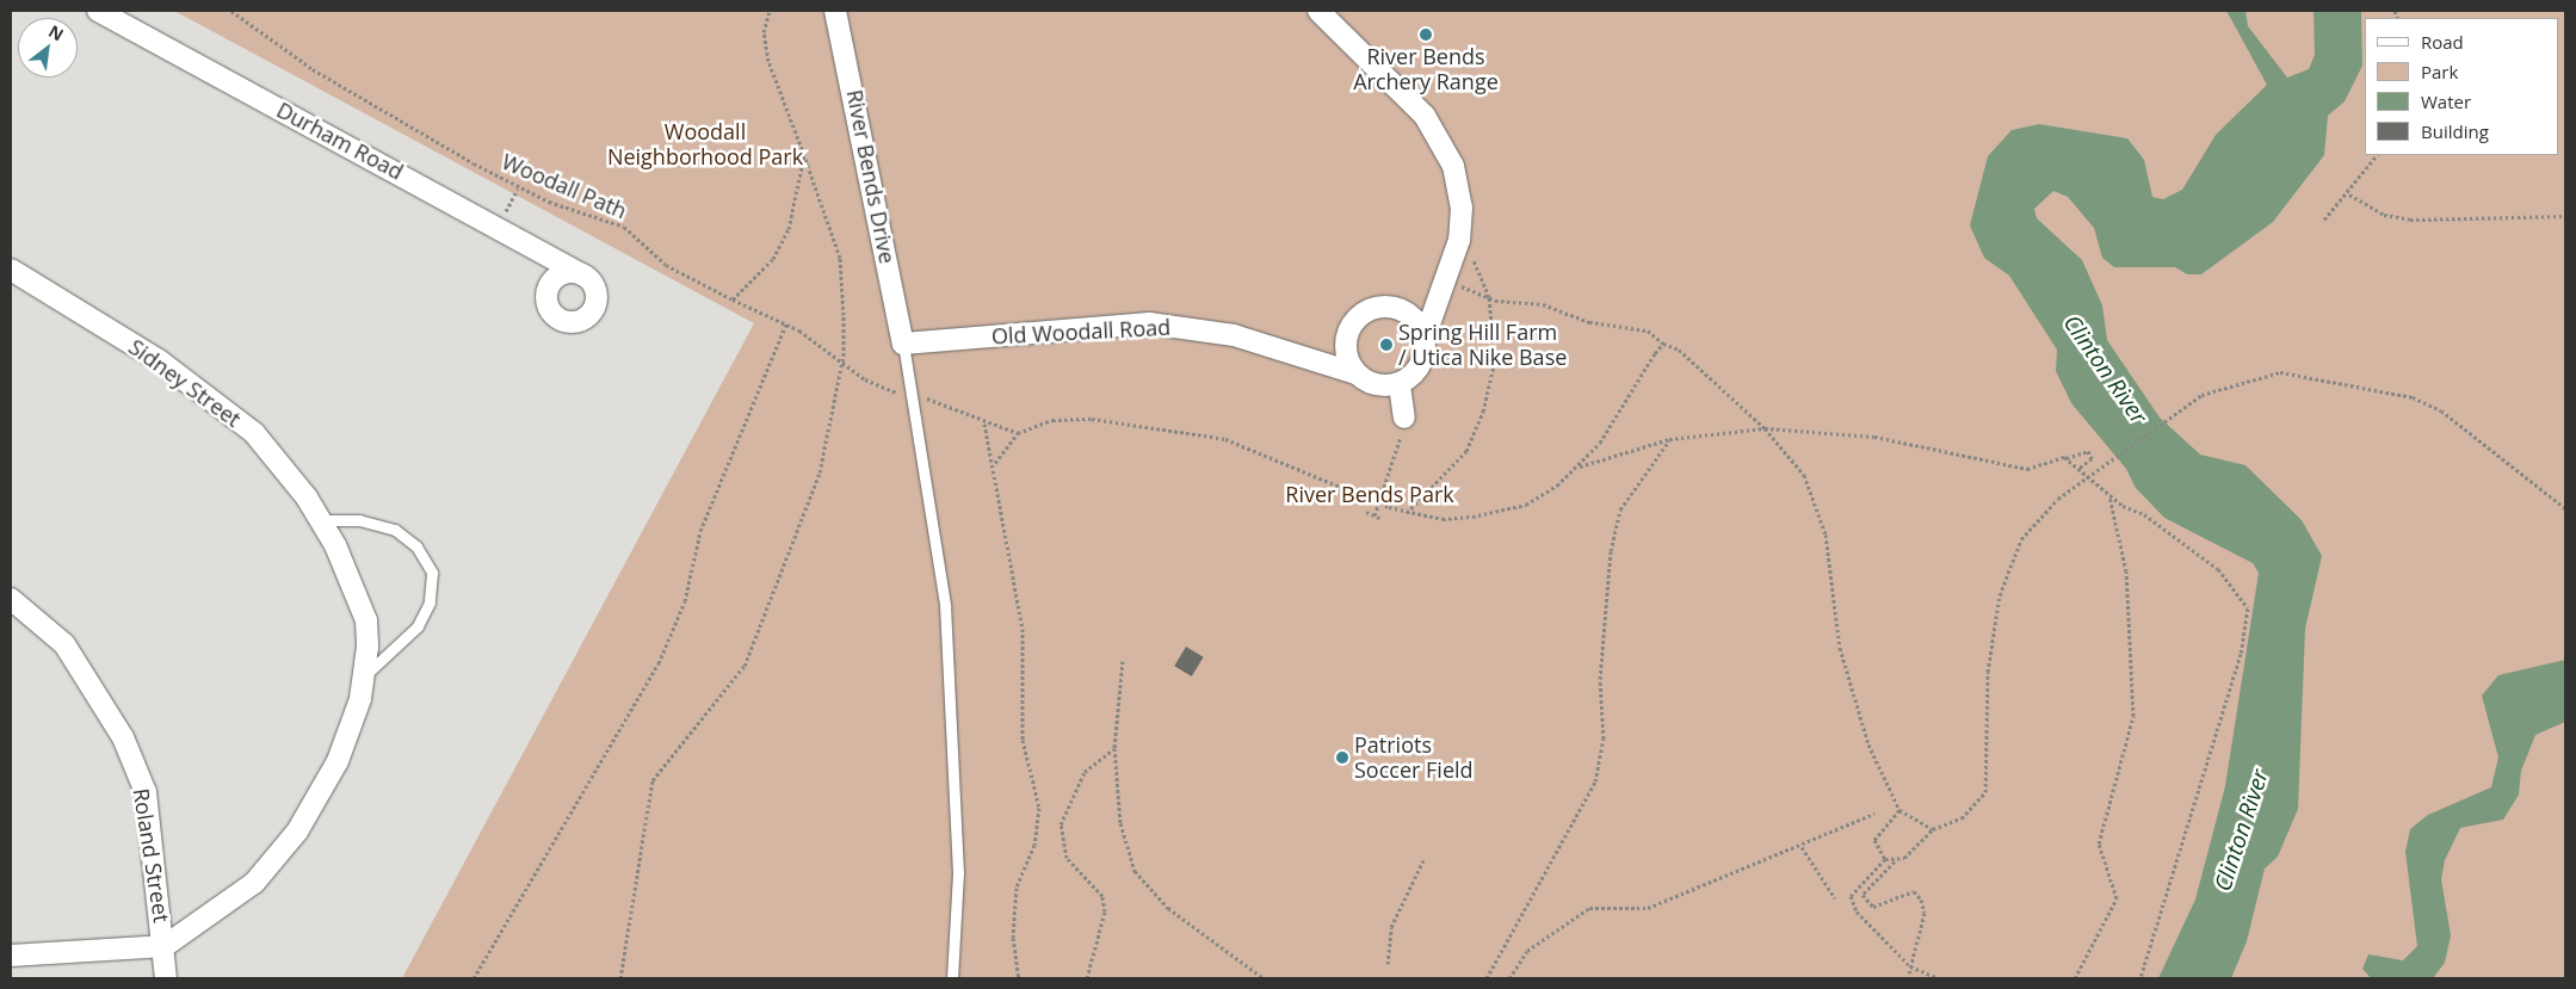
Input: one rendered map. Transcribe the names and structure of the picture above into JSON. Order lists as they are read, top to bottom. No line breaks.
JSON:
{"streets":{"street":["Durham Road","River Bends Drive","Old Woodall Road","Sidney Street","Roland Street"],"path":["Woodall Path"]},"crossings":[["River Bends Drive","Old Woodall Road"],["Sidney Street","Roland Street"]],"water":["Clinton River"],"parks":["Woodall Neighborhood Park","River Bends Park"],"places":["River Bends Archery Range","Spring Hill Farm / Utica Nike Base","Patriots Soccer Field"],"legend":["Road","Park","Water","Building"],"north":"top right"}
